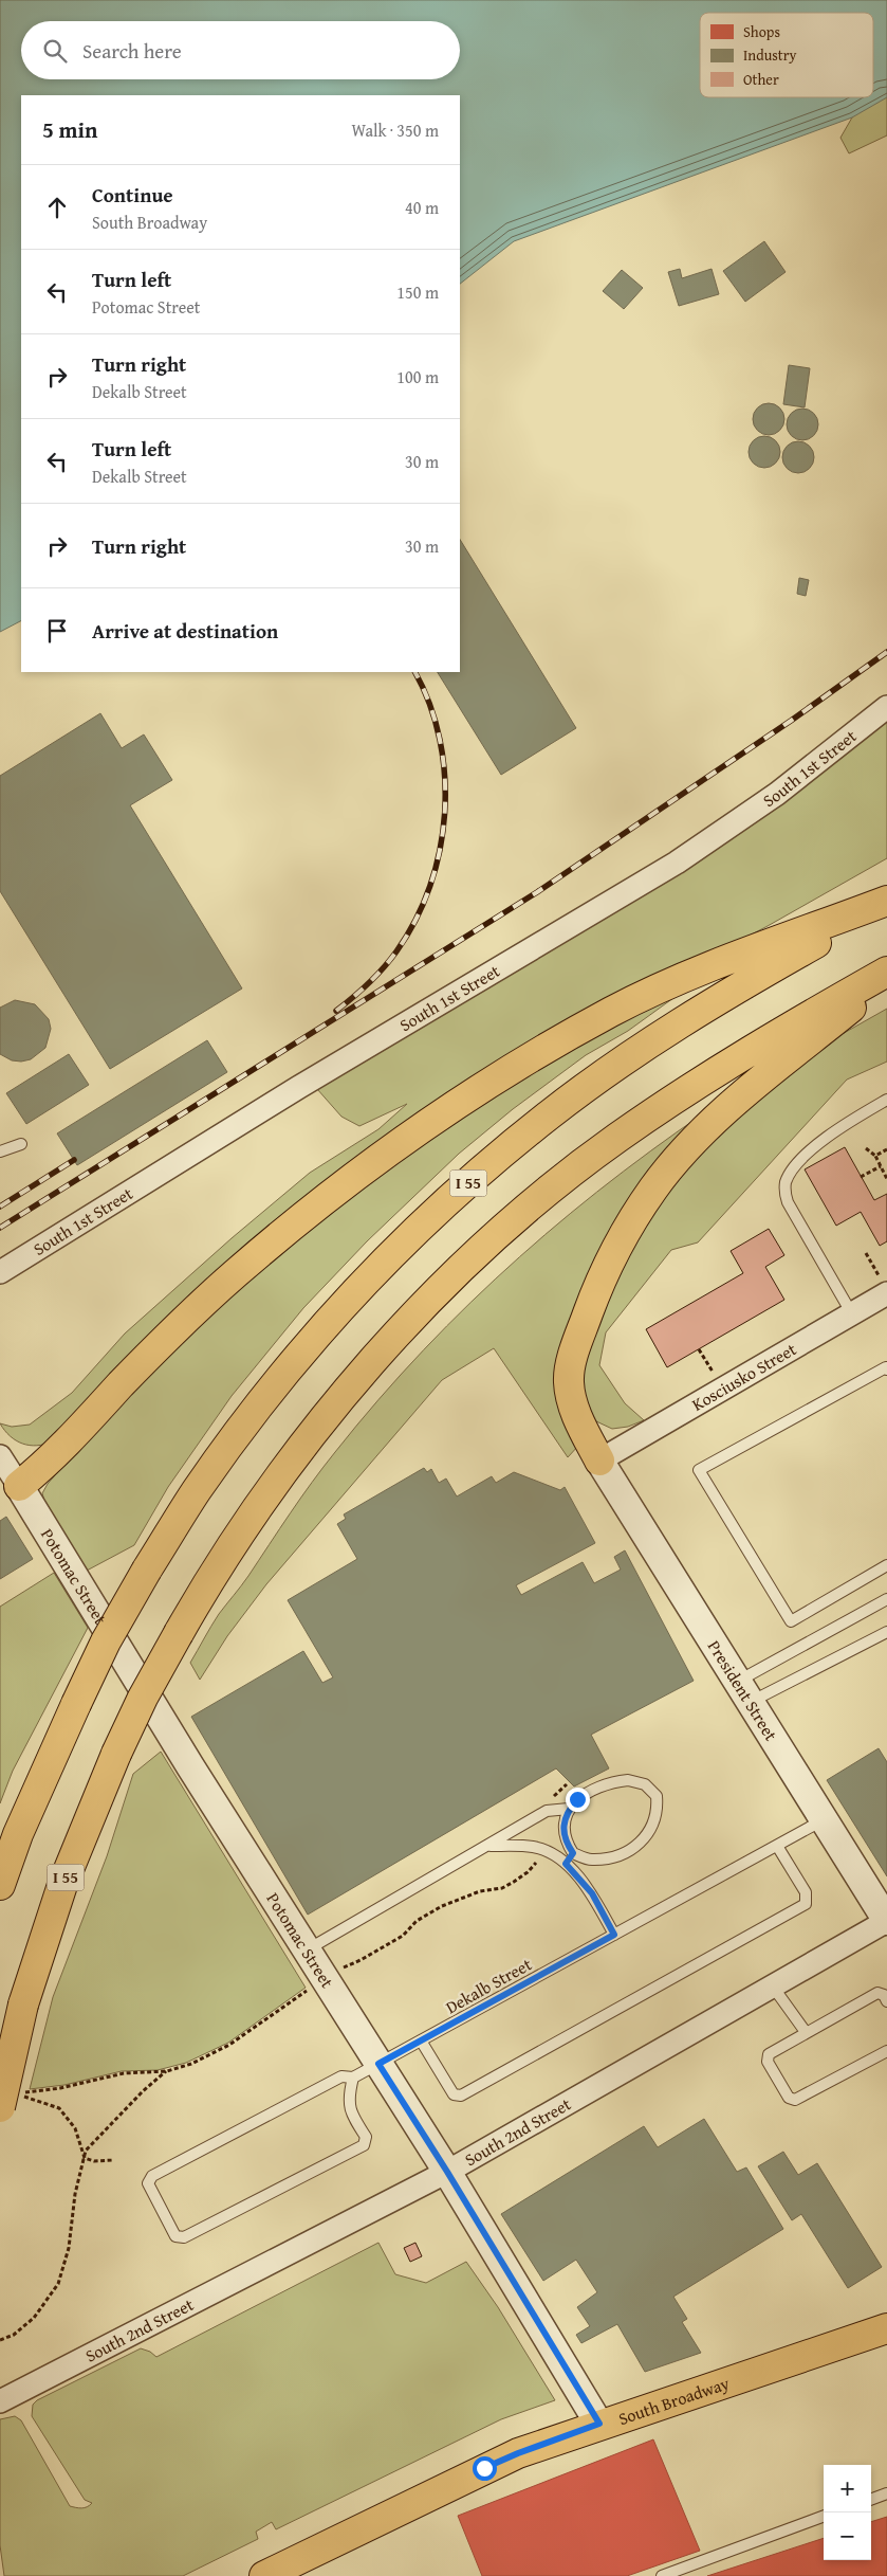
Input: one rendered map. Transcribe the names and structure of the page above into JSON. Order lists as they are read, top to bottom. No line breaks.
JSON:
{"streets":{"main road":["I 55","South Broadway"],"street":["South 1st Street","Kosciusko Street","Potomac Street","President Street","South 2nd Street"],"lane":["Dekalb Street"]},"crossings":[["Kosciusko Street","President Street"],["Potomac Street","Dekalb Street"],["Potomac Street","South 2nd Street"],["Potomac Street","South Broadway"],["President Street","Dekalb Street"],["President Street","South 2nd Street"]],"legend":["Shops","Industry","Other"],"page":{"search":"Search here","heading":["5 min","Walk · 350 m"],"list":[["Continue","South Broadway","40 m"],["Turn left","Potomac Street","150 m"],["Turn right","Dekalb Street","100 m"],["Turn left","Dekalb Street","30 m"],["Turn right","30 m"],"Arrive at destination"],"map_buttons":["+","−"]}}
